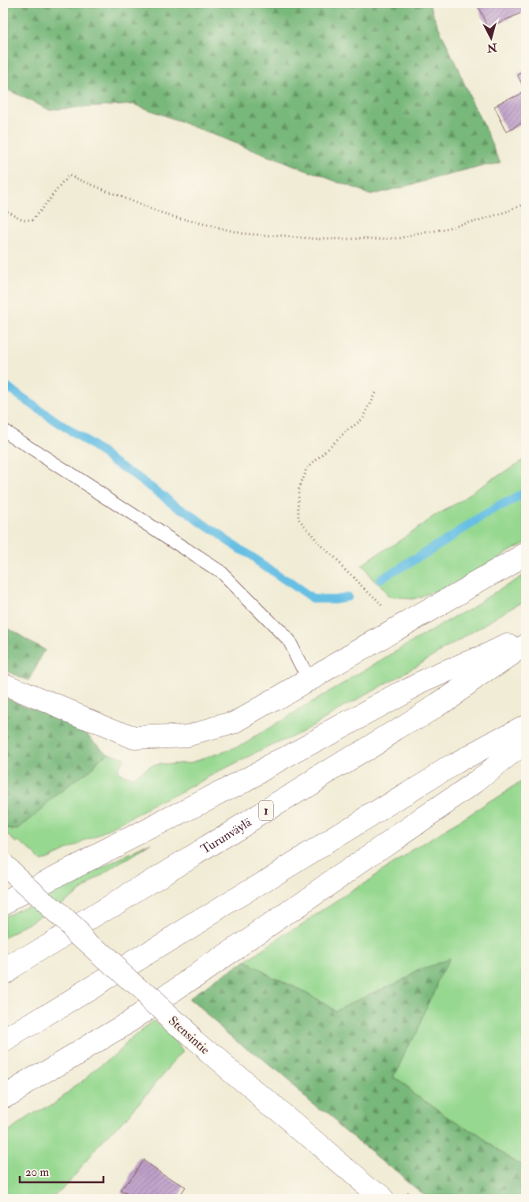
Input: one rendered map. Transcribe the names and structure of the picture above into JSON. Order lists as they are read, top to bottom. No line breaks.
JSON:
{"streets":{"main road":["1","Turunväylä","Stensintie"]},"scale_bar":"20 m","north":"bottom"}
